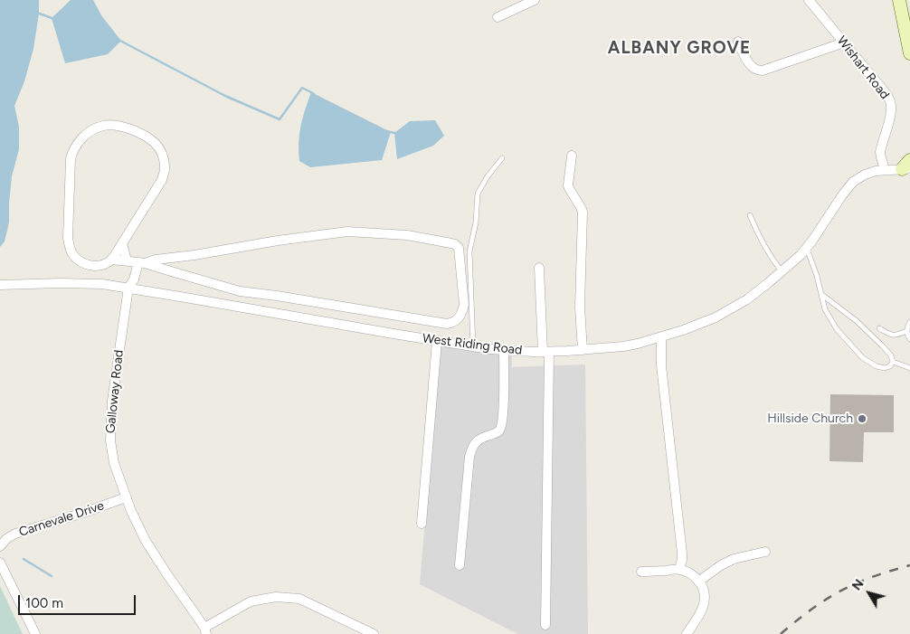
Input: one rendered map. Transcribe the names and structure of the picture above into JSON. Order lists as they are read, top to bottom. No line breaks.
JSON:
{"streets":{"street":["Wishart Road","West Riding Road","Galloway Road","Carnevale Drive"]},"crossings":[["Wishart Road","West Riding Road"],["West Riding Road","Galloway Road"],["Galloway Road","Carnevale Drive"]],"districts":["ALBANY GROVE"],"places":["Hillside Church"],"scale_bar":"100 m","north":"top left"}
